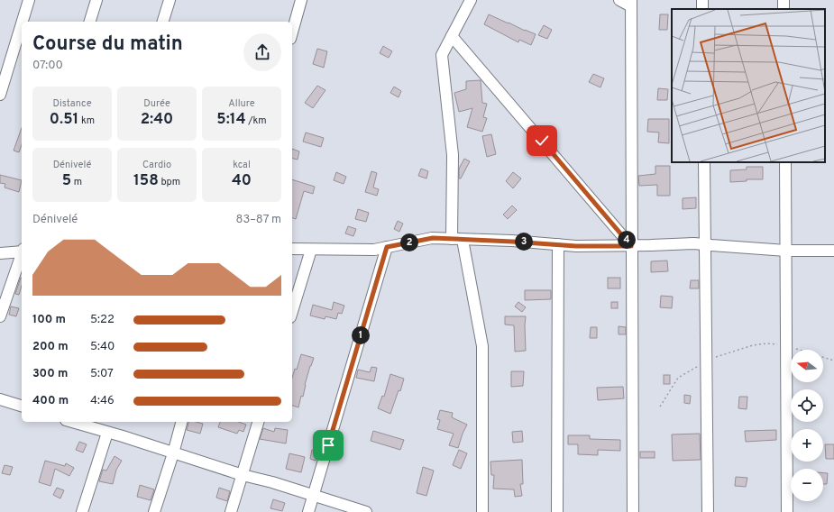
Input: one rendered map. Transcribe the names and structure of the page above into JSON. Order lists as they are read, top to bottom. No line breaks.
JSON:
{"north":"left","page":{"heading":["Course du matin","07:00"],"stats":[["Distance","0.51 km"],["Durée","2:40"],["Allure","5:14 /km"],["Dénivelé","5 m"],["Cardio","158 bpm"],["kcal","40"]],"chart":["Dénivelé","83–87 m"],"pins":["4","3","2","1"],"list":[{"name":"100 m","note":"5:22"},{"name":"200 m","note":"5:40"},{"name":"300 m","note":"5:07"},{"name":"400 m","note":"4:46"}],"map_buttons":["+","−"]}}
